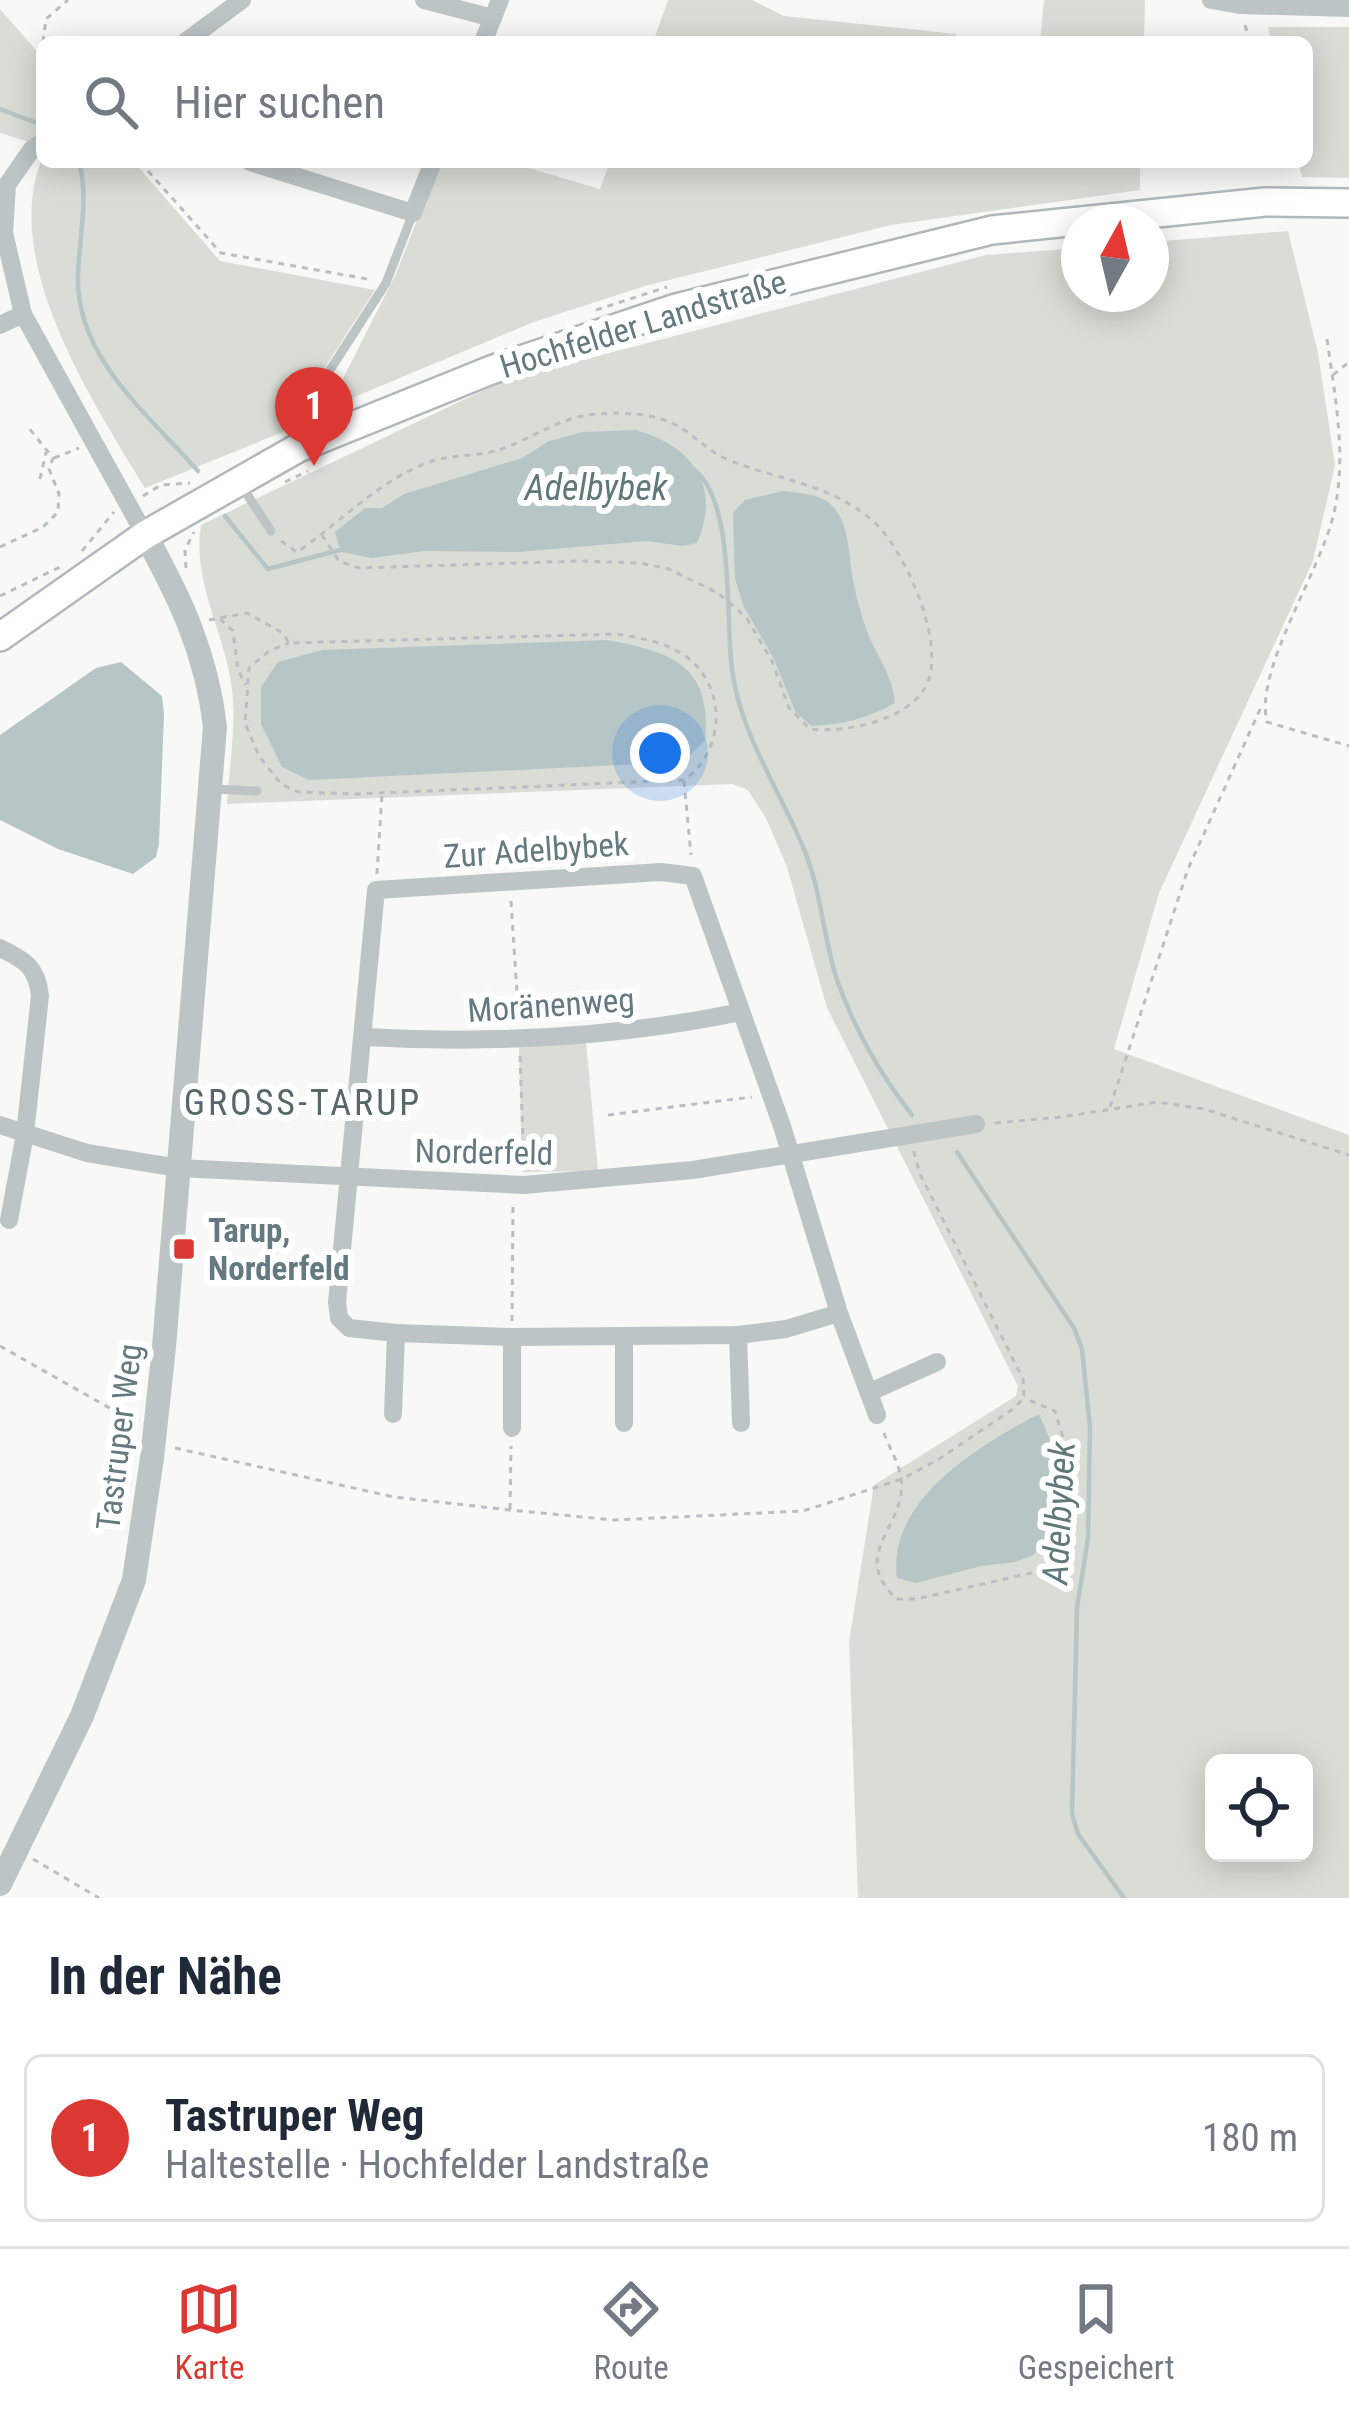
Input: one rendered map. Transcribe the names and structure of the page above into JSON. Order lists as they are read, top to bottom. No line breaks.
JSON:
{"streets":{"main road":["Hochfelder Landstraße"],"street":["Zur Adelbybek","Moränenweg","Norderfeld","Tastruper Weg"]},"crossings":[["Hochfelder Landstraße","Tastruper Weg"],["Norderfeld","Tastruper Weg"]],"districts":["GROSS-TARUP"],"water":["Adelbybek"],"places":{"transit":["Tarup, Norderfeld"]},"north":"top","page":{"search":"Hier suchen","pins":"1","heading":"In der Nähe","list":[{"mark":"1","name":"Tastruper Weg","note":"Haltestelle · Hochfelder Landstraße","value":"180 m"}],"nav":["Karte","Route","Gespeichert"]}}
